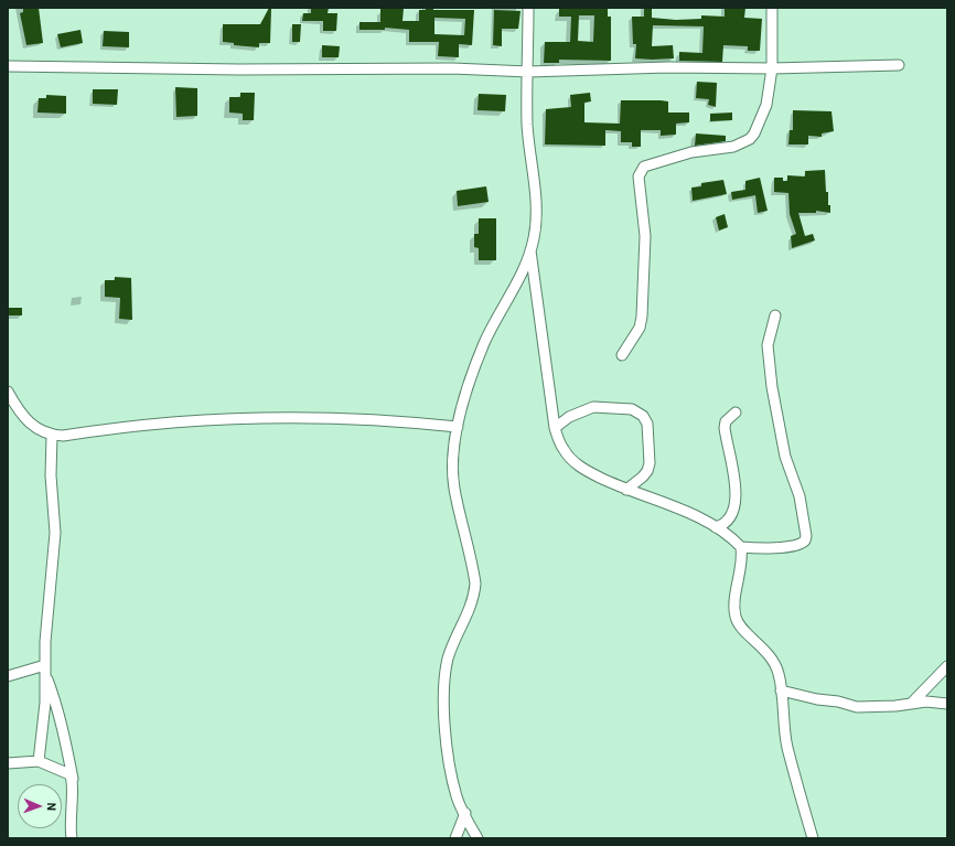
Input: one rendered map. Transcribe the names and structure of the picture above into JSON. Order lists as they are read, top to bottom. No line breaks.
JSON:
{"north":"right"}
